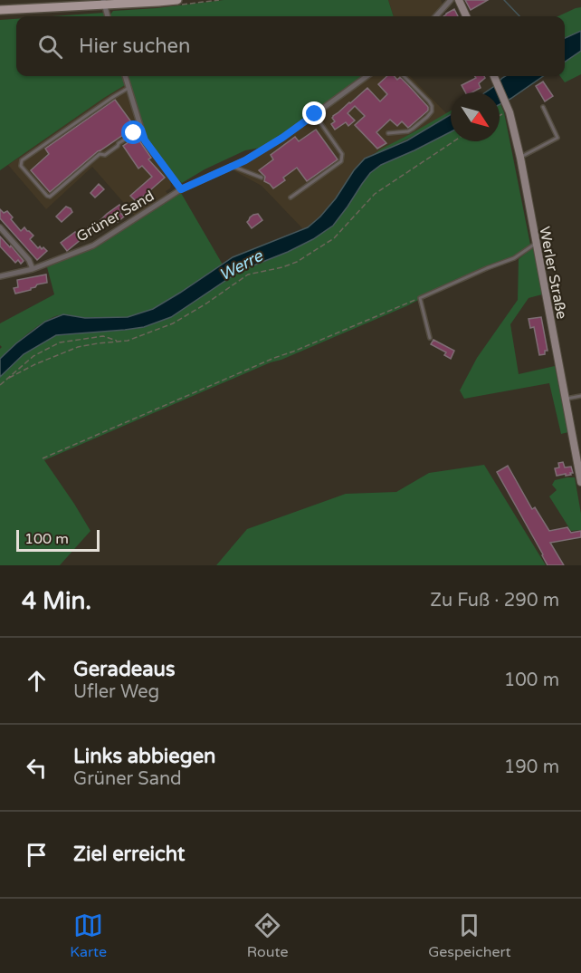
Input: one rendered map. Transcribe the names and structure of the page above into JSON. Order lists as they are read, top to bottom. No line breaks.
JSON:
{"streets":{"main road":["Werler Straße"],"street":["Grüner Sand"]},"water":["Werre"],"scale_bar":"100 m","north":"bottom right","page":{"search":"Hier suchen","scale":"100 m","heading":["4 Min.","Zu Fuß · 290 m"],"list":[["Geradeaus","Ufler Weg","100 m"],["Links abbiegen","Grüner Sand","190 m"],"Ziel erreicht"],"nav":["Karte","Route","Gespeichert"]}}
